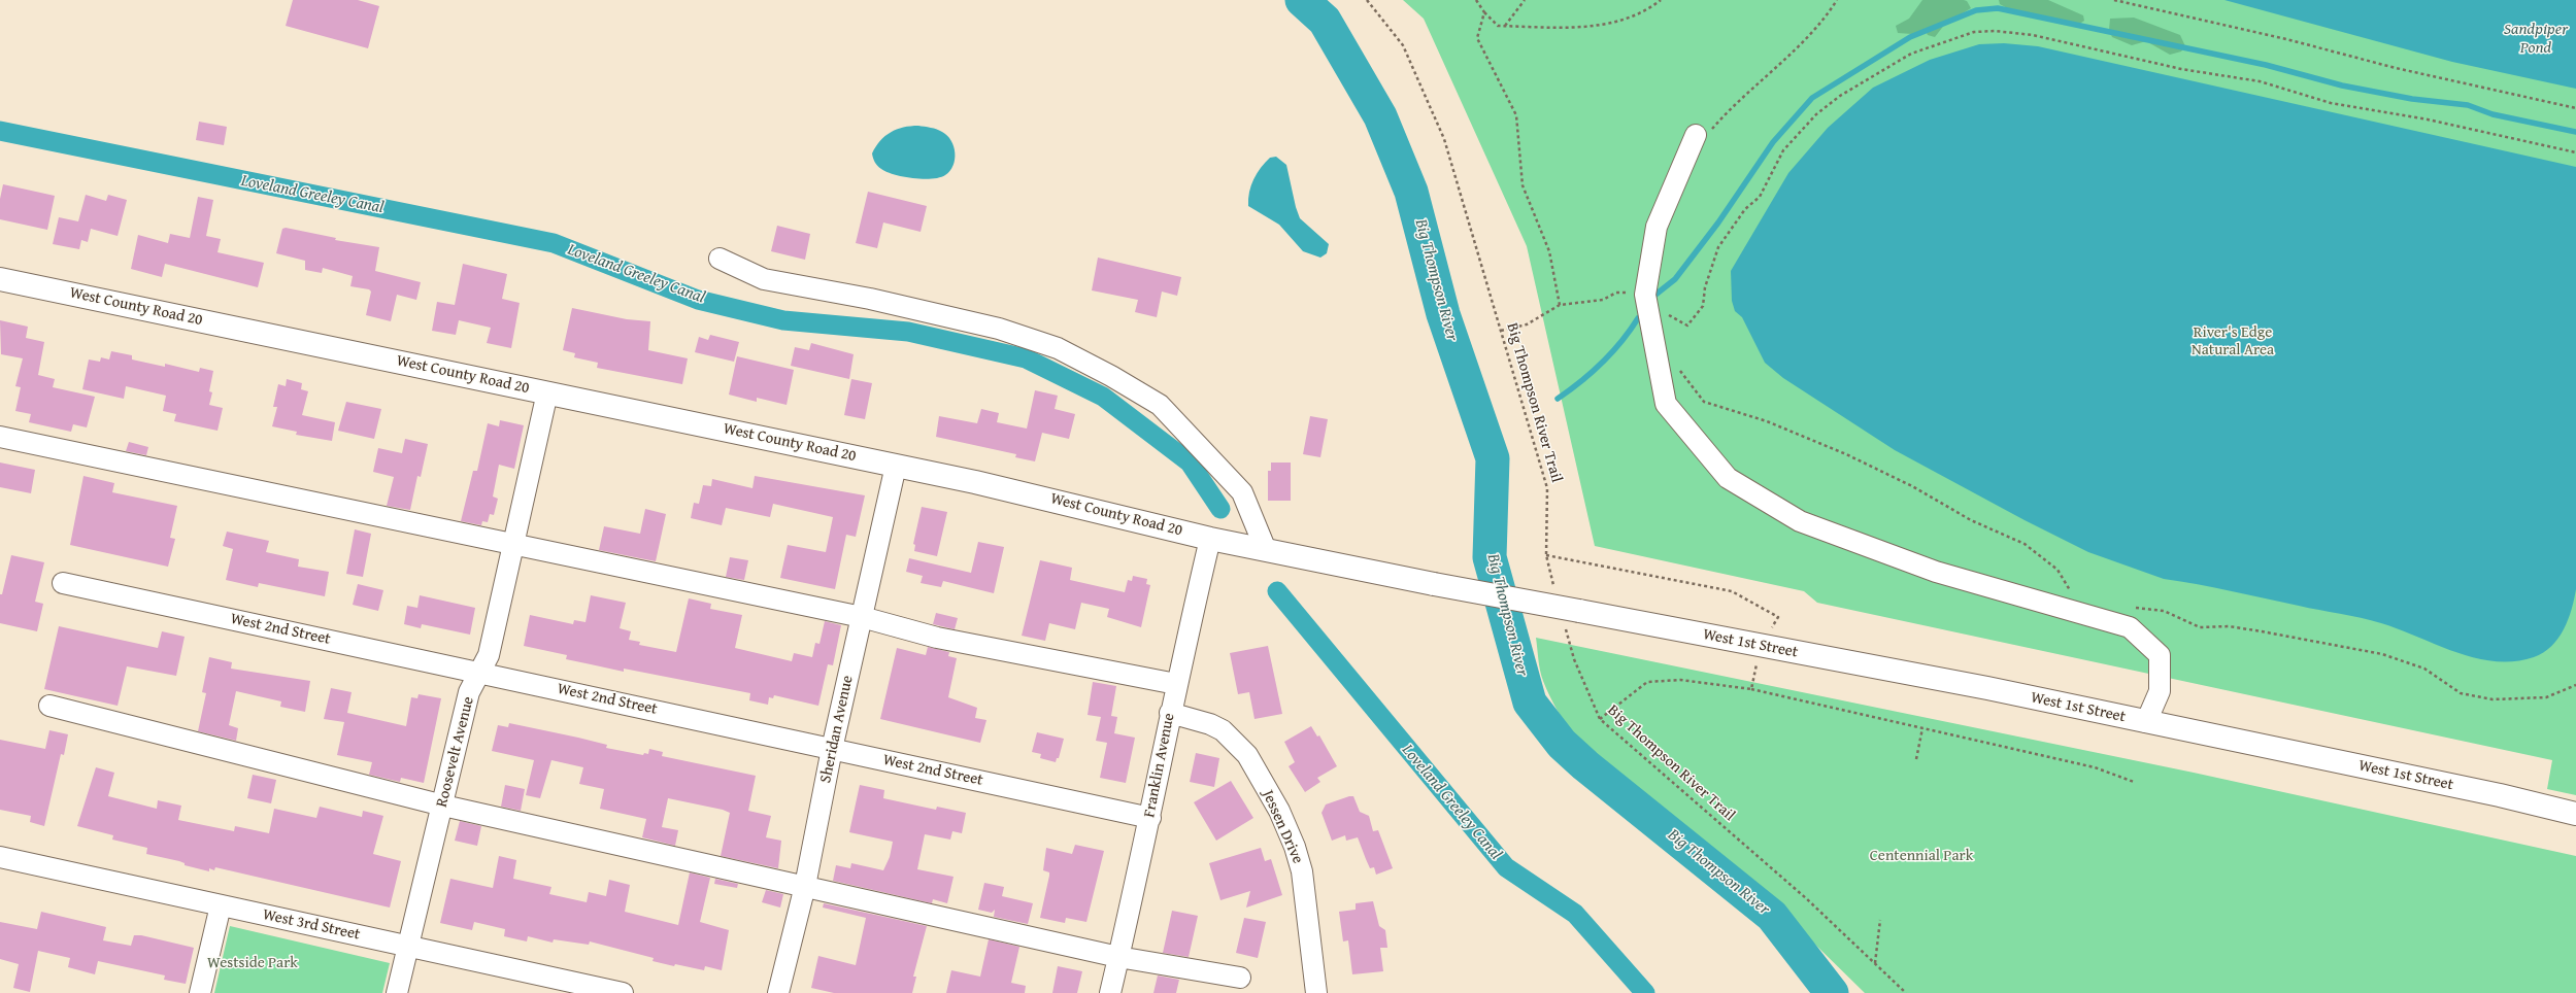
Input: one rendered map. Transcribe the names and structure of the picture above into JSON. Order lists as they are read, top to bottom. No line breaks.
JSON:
{"streets":{"main road":["West County Road 20","West 1st Street"],"street":["West 2nd Street","Sheridan Avenue","Roosevelt Avenue","Franklin Avenue","Jessen Drive","West 3rd Street"],"path":["Big Thompson River Trail"]},"crossings":[["West County Road 20","Big Thompson River Trail"],["West County Road 20","West 1st Street"],["West County Road 20","Sheridan Avenue"],["West County Road 20","Roosevelt Avenue"],["West County Road 20","Franklin Avenue"],["Big Thompson River Trail","West 1st Street"],["West 2nd Street","Sheridan Avenue"],["West 2nd Street","Roosevelt Avenue"],["West 2nd Street","Franklin Avenue"],["Roosevelt Avenue","West 3rd Street"],["Franklin Avenue","Jessen Drive"]],"water":["Sandpiper Pond","Loveland Greeley Canal","Big Thompson River"],"parks":["River's Edge Natural Area","Centennial Park","Westside Park"]}
